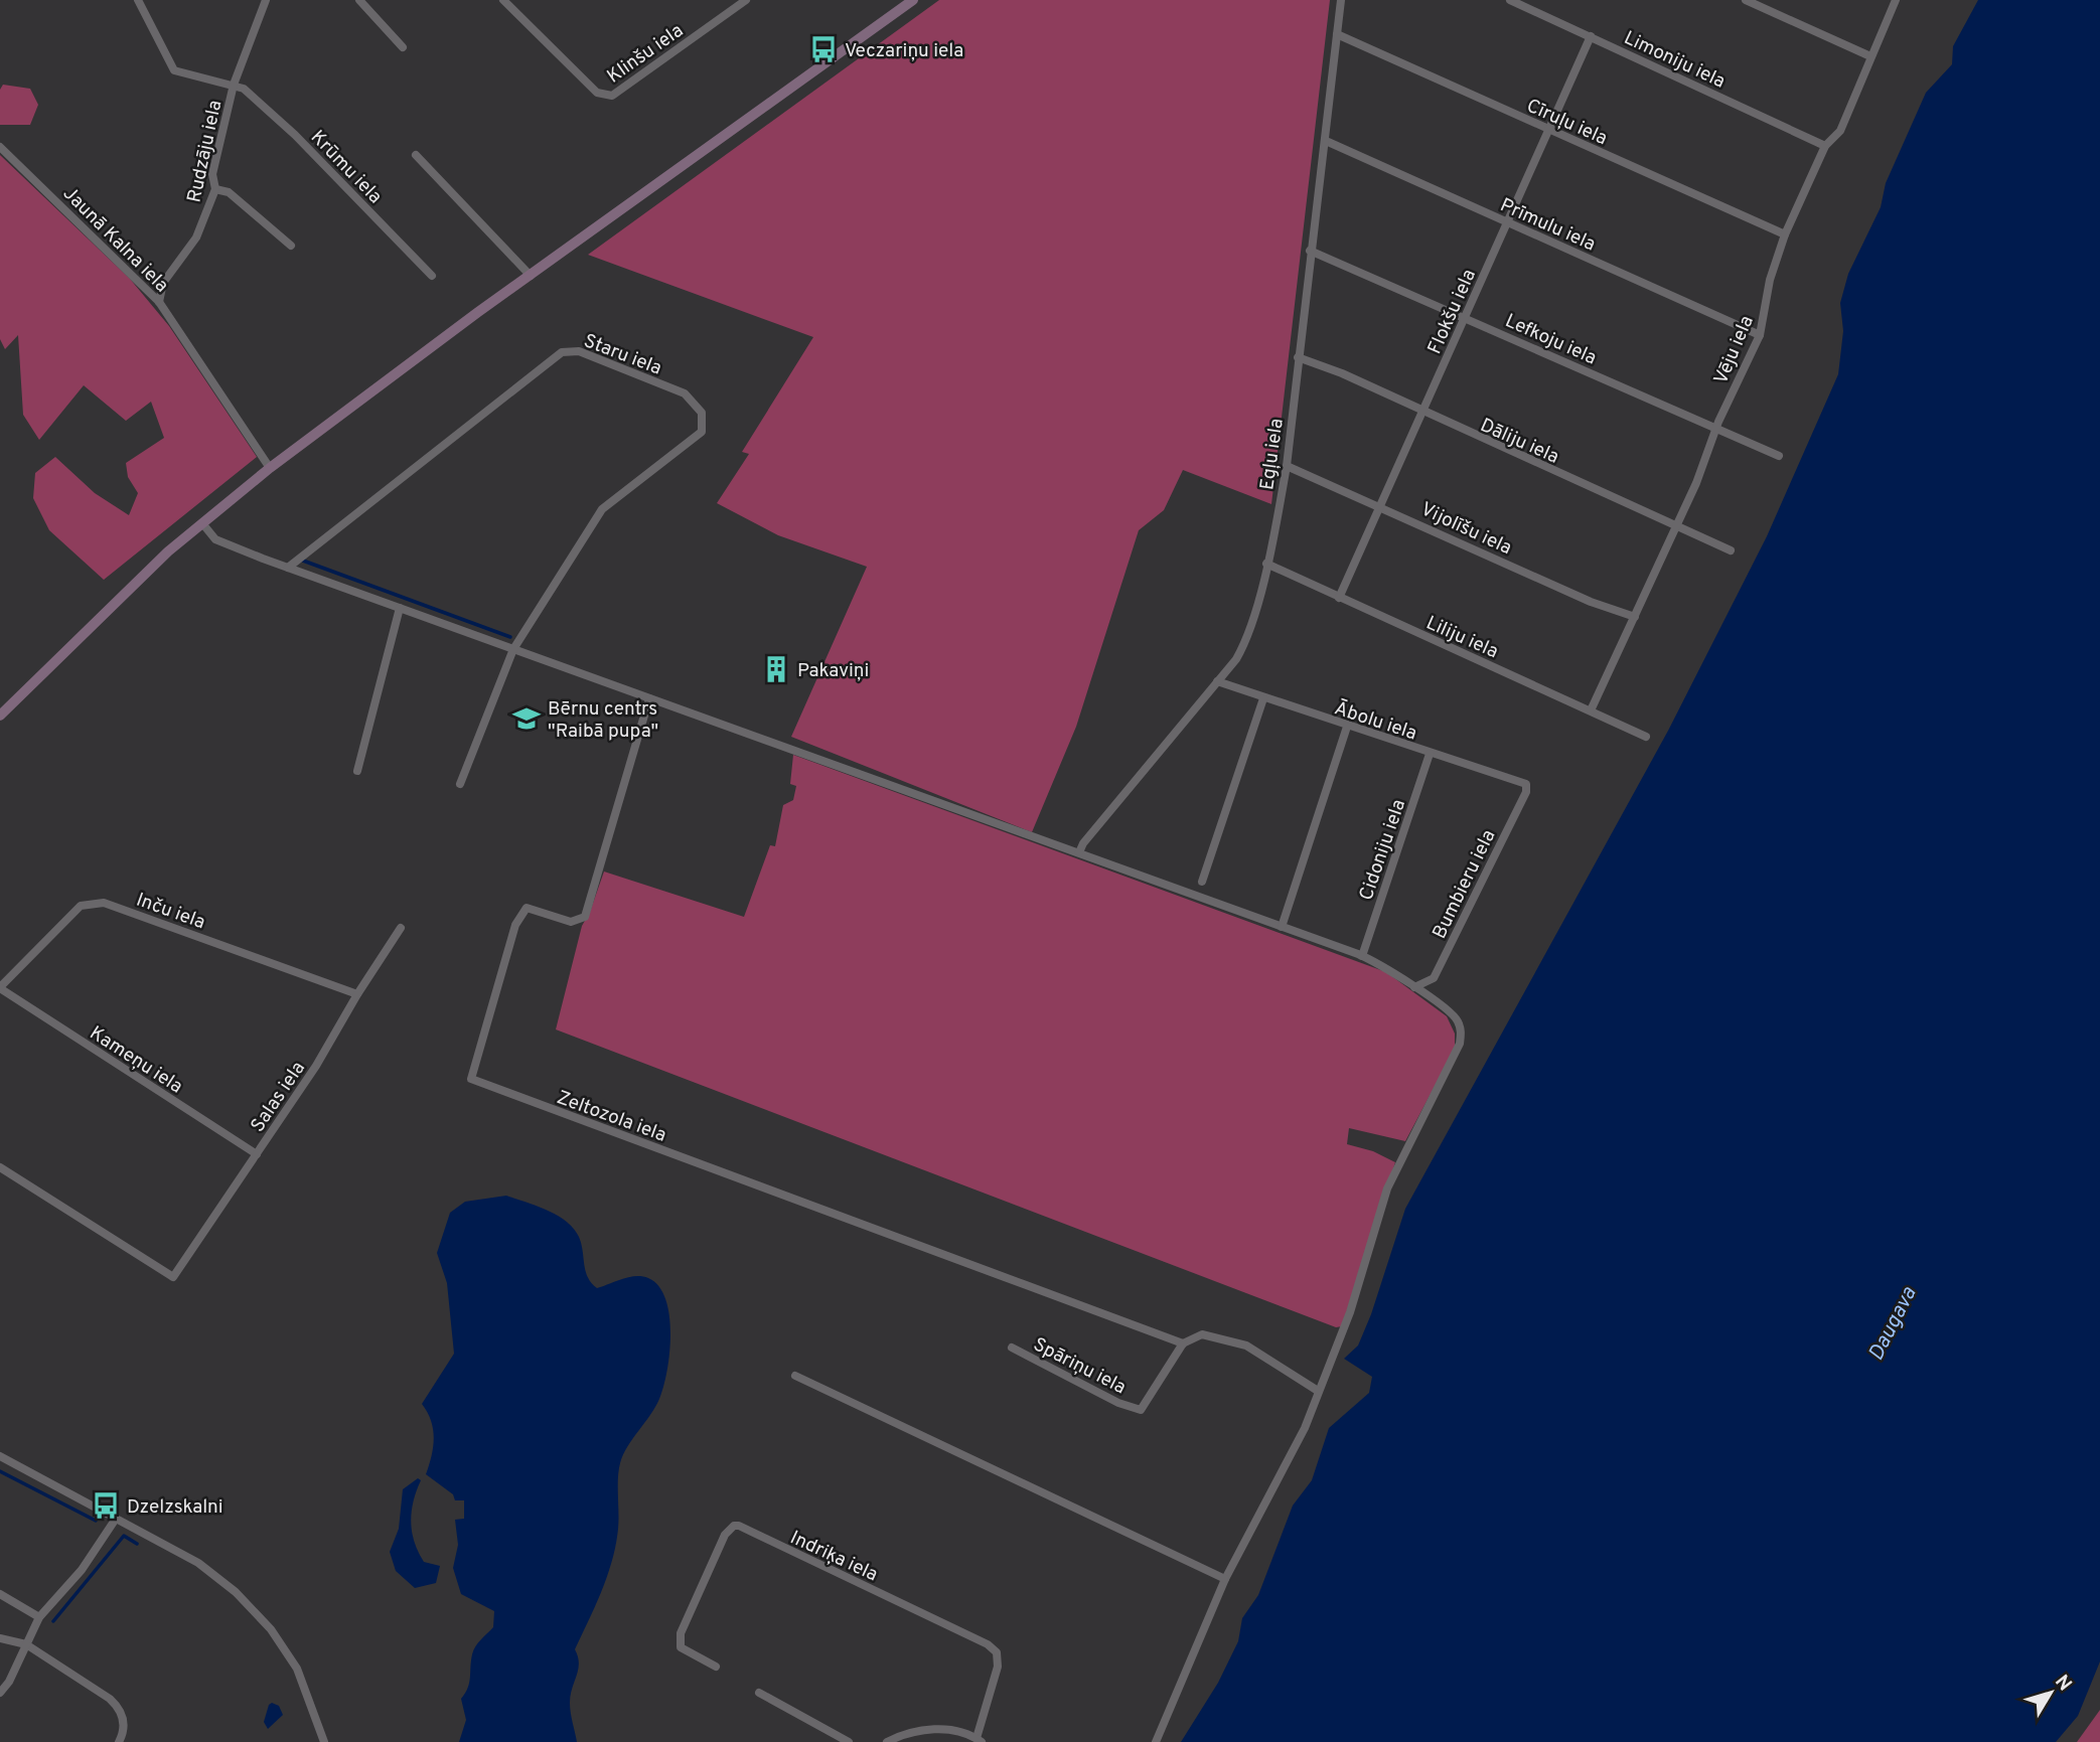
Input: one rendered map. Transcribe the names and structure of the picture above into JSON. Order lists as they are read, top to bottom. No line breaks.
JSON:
{"streets":{"street":["Klinšu iela","Limoniju iela","Cīruļu iela","Rudzāju iela","Krūmu iela","Prīmulu iela","Jaunā Kalna iela","Flokšu iela","Lefkoju iela","Vēju iela","Staru iela","Dāliju iela","Egļu iela","Vijolīšu iela","Liliju iela","Ābolu iela","Cidoniju iela","Bumbieru iela","Inču iela","Kameņu iela","Salas iela","Zeltozola iela","Spāriņu iela","Indriķa iela"]},"crossings":[["Limoniju iela","Flokšu iela"],["Limoniju iela","Vēju iela"],["Cīruļu iela","Flokšu iela"],["Cīruļu iela","Vēju iela"],["Cīruļu iela","Egļu iela"],["Rudzāju iela","Krūmu iela"],["Rudzāju iela","Jaunā Kalna iela"],["Prīmulu iela","Flokšu iela"],["Prīmulu iela","Vēju iela"],["Prīmulu iela","Egļu iela"],["Flokšu iela","Lefkoju iela"],["Flokšu iela","Dāliju iela"],["Flokšu iela","Vijolīšu iela"],["Flokšu iela","Liliju iela"],["Lefkoju iela","Vēju iela"],["Lefkoju iela","Egļu iela"],["Vēju iela","Dāliju iela"],["Vēju iela","Vijolīšu iela"],["Vēju iela","Liliju iela"],["Dāliju iela","Egļu iela"],["Egļu iela","Vijolīšu iela"],["Egļu iela","Liliju iela"],["Egļu iela","Ābolu iela"],["Ābolu iela","Cidoniju iela"],["Ābolu iela","Bumbieru iela"],["Inču iela","Kameņu iela"],["Inču iela","Salas iela"],["Kameņu iela","Salas iela"],["Zeltozola iela","Spāriņu iela"]],"water":["Daugava"],"places":{"bus stop":["Veczariņu iela","Dzelzskalni"],"building":["Pakaviņi"],"school or university":["Bērnu centrs \"Raibā pupa\""]},"north":"top right"}
